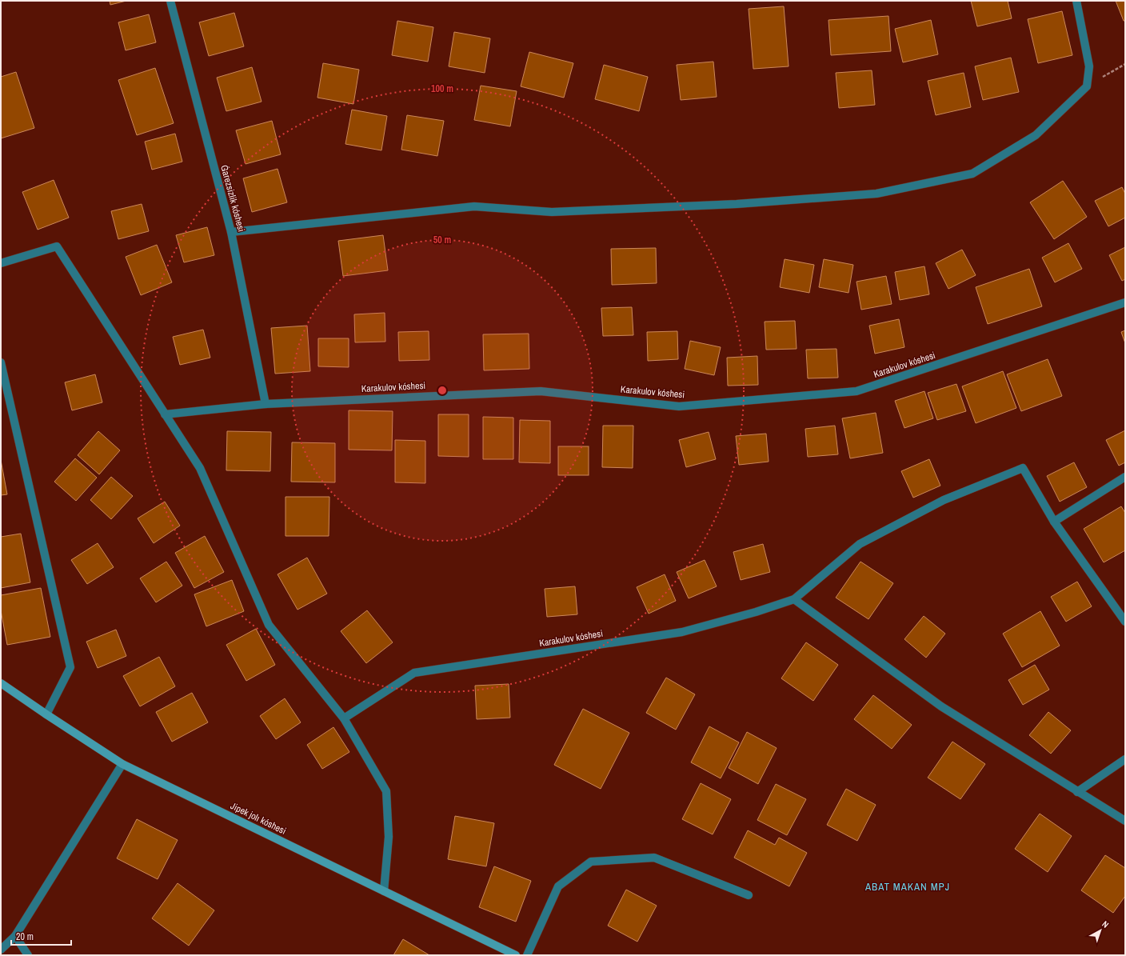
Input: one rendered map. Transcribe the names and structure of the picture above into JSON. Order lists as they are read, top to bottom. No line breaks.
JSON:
{"streets":{"street":["Ǵarezsizlik kóshesi","Karakulov kóshesi","Jipek jolı kóshesi"]},"crossings":[["Ǵarezsizlik kóshesi","Karakulov kóshesi"]],"districts":["ABAT MAKAN MPJ"],"scale_bar":"20 m","north":"top right","rings":["100 m","50 m"]}
